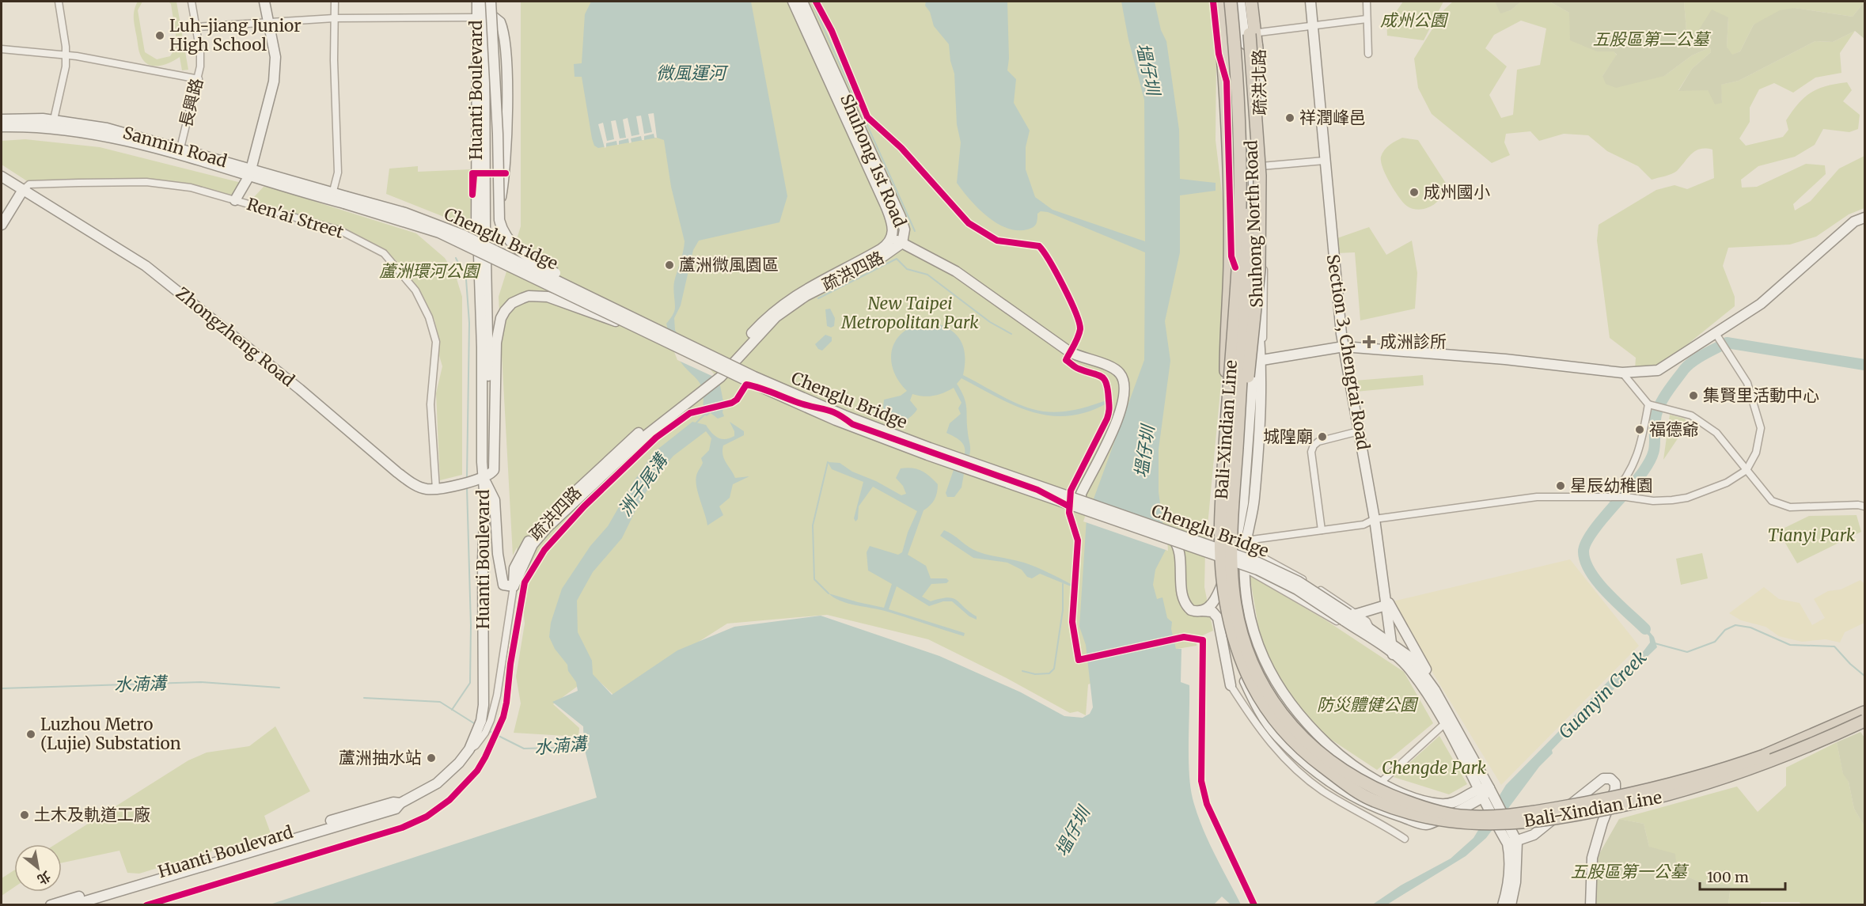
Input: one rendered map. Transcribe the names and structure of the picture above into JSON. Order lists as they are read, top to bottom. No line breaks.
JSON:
{"streets":{"highway":["Bali-Xindian Line"],"street":["疏洪北路","Huanti Boulevard","長興路","Sanmin Road","Shuhong 1st Road","Ren'ai Street","Shuhong North Road","Chenglu Bridge","疏洪四路","Zhongzheng Road","Section 3, Chengtai Road"]},"crossings":[["疏洪北路","Shuhong North Road"],["Huanti Boulevard","Zhongzheng Road"],["長興路","Sanmin Road"],["Sanmin Road","Chenglu Bridge"],["Shuhong 1st Road","疏洪四路"],["Ren'ai Street","Zhongzheng Road"]],"water":["塭仔圳","微風運河","洲子尾溝","水湳溝","Guanyin Creek"],"parks":["成州公園","五股區第二公墓","蘆洲環河公園","New Taipei Metropolitan Park","Tianyi Park","防災體健公園","Chengde Park","五股區第一公墓"],"places":{"other":["Luh-jiang Junior High School","祥潤峰邑","成州國小","蘆洲微風園區","集賢里活動中心","福德爺","城隍廟","星辰幼稚園","Luzhou Metro (Lujie) Substation","蘆洲抽水站","土木及軌道工廠"],"health":["成洲診所"]},"scale_bar":"100 m","north":"bottom right"}
